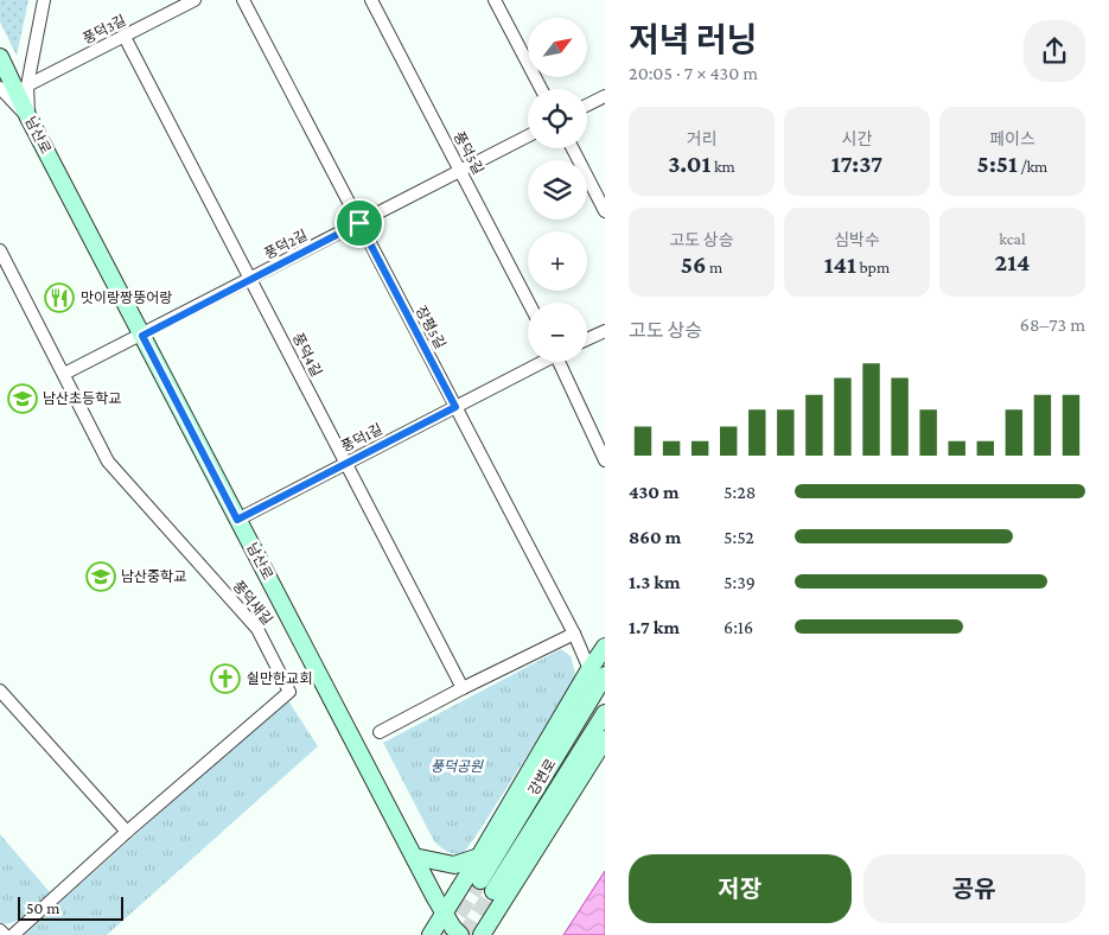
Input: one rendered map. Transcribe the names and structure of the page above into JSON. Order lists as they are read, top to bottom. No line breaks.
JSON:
{"streets":{"main road":["남산로","강변로"],"street":["풍덕3길","풍덕5길","풍덕2길","장평5길","풍덕4길","풍덕1길","풍덕새길"]},"crossings":[["풍덕3길","풍덕4길"],["남산로","풍덕2길"],["남산로","풍덕1길"],["풍덕5길","풍덕2길"],["풍덕2길","장평5길"],["풍덕2길","풍덕4길"],["풍덕2길","풍덕새길"],["장평5길","풍덕1길"],["장평5길","강변로"],["풍덕4길","풍덕1길"]],"parks":["풍덕공원"],"places":{"restaurant":["맛이랑짱뚱어랑"],"school or university":["남산초등학교","남산중학교"],"church":["쉴만한교회"]},"scale_bar":"50 m","north":"top right","page":{"heading":["저녁 러닝","20:05 · 7 × 430 m"],"map_buttons":["+","−"],"stats":[["거리","3.01 km"],["시간","17:37"],["페이스","5:51 /km"],["고도 상승","56 m"],["심박수","141 bpm"],["kcal","214"]],"chart":["고도 상승","68–73 m"],"list":[{"name":"430 m","note":"5:28"},{"name":"860 m","note":"5:52"},{"name":"1.3 km","note":"5:39"},{"name":"1.7 km","note":"6:16"}],"buttons":["저장","공유"],"scale":"50 m"}}
